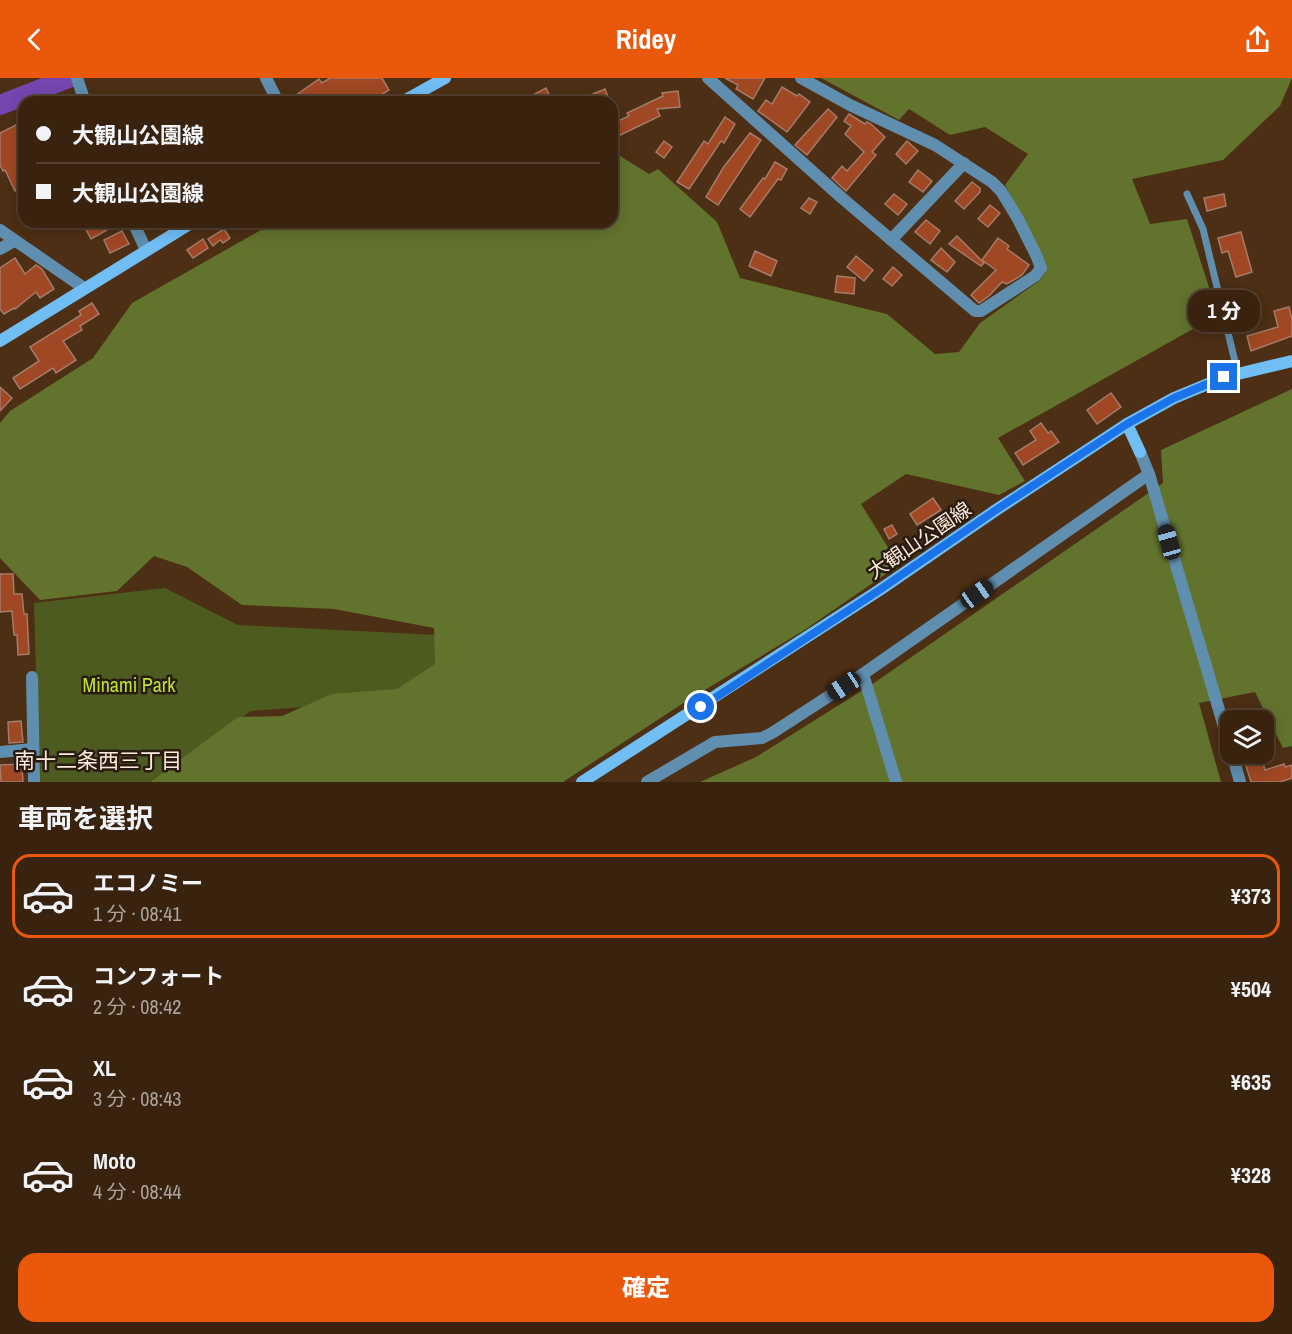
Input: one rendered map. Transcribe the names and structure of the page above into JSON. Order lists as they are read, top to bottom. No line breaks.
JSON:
{"streets":{"main road":["大観山公園線"]},"districts":["南十二条西三丁目"],"parks":["Minami Park"],"page":{"header":"Ridey","banner":["大観山公園線","大観山公園線"],"bubble":"1 分","heading":"車両を選択","list":[{"name":"エコノミー","note":"1 分 · 08:41","value":"¥373"},{"name":"コンフォート","note":"2 分 · 08:42","value":"¥504"},{"name":"XL","note":"3 分 · 08:43","value":"¥635"},{"name":"Moto","note":"4 分 · 08:44","value":"¥328"}],"buttons":"確定"}}
